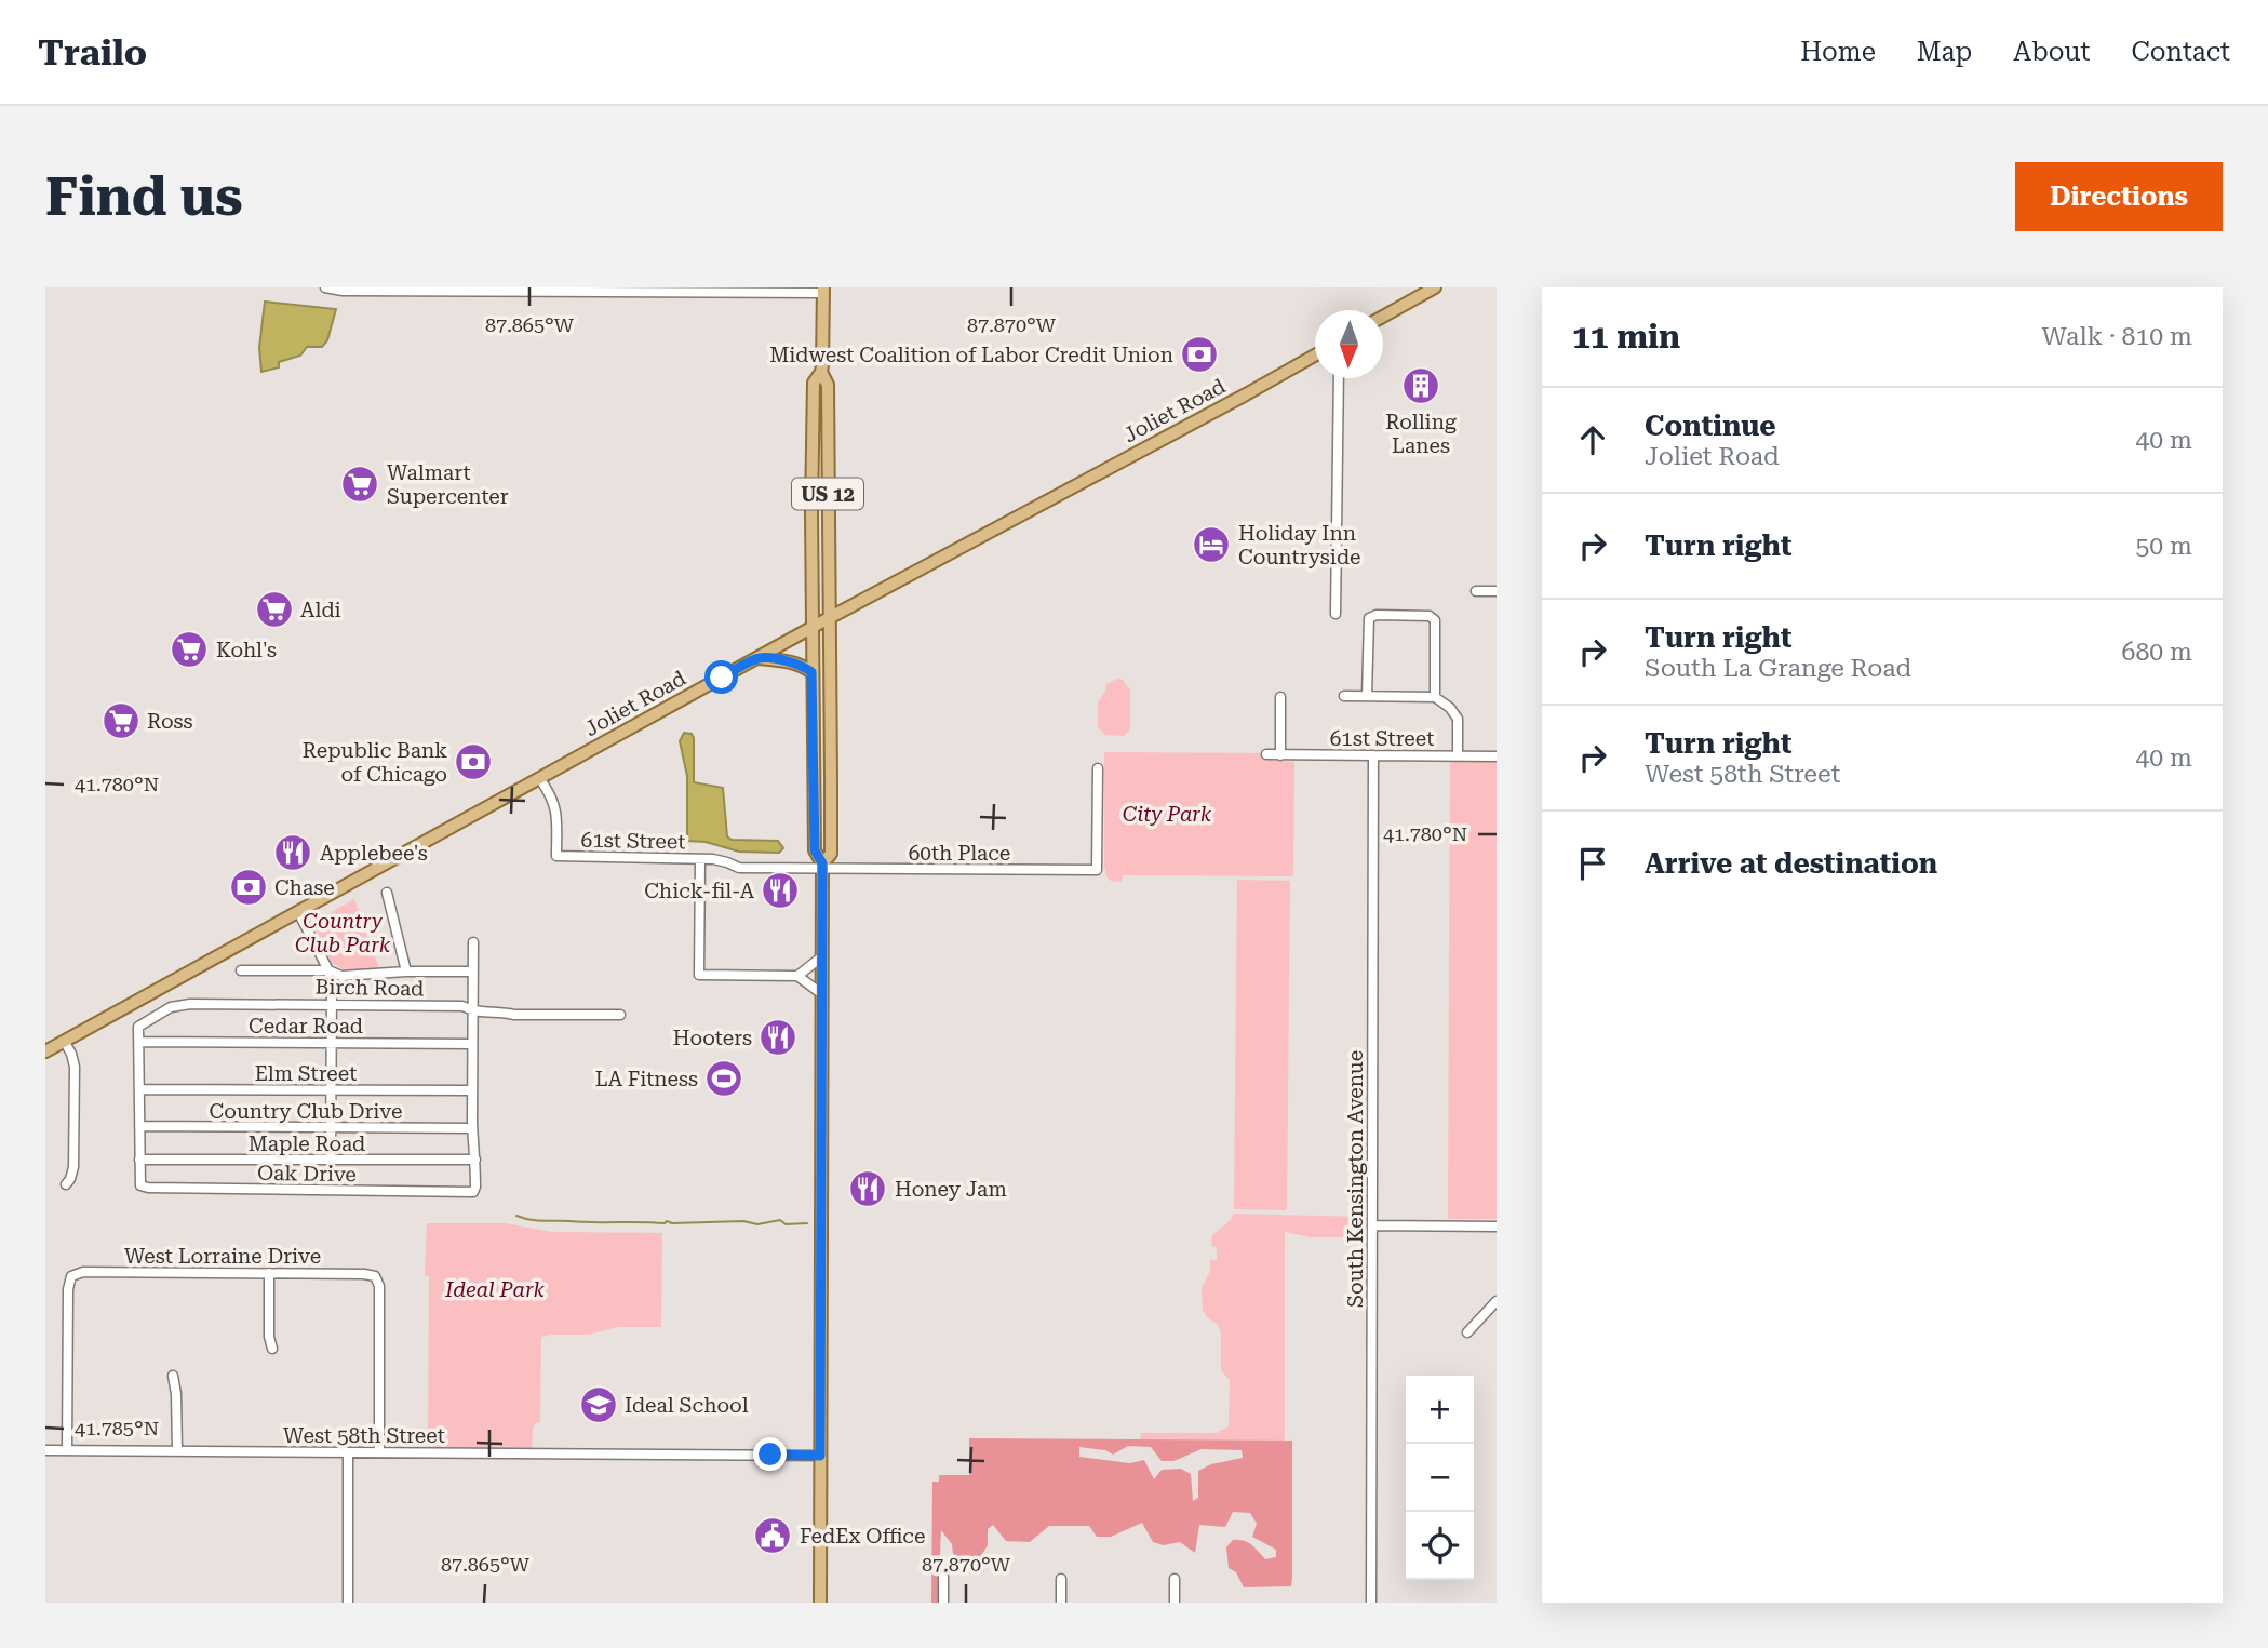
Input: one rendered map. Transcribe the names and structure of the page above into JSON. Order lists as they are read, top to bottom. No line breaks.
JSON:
{"streets":{"main road":["Joliet Road","US 12"],"street":["61st Street","60th Place","Birch Road","Cedar Road","Elm Street","Country Club Drive","Maple Road","Oak Drive","South Kensington Avenue","West Lorraine Drive","West 58th Street"]},"crossings":[["Joliet Road","US 12"],["Joliet Road","61st Street"],["US 12","61st Street"],["US 12","60th Place"],["US 12","West 58th Street"],["61st Street","60th Place"],["61st Street","South Kensington Avenue"],["Birch Road","Cedar Road"],["Maple Road","Oak Drive"],["West Lorraine Drive","West 58th Street"]],"parks":["City Park","Country Club Park","Ideal Park"],"places":{"bank":["Midwest Coalition of Labor Credit Union","Republic Bank of Chicago","Chase"],"building":["Rolling Lanes"],"supermarket":["Walmart Supercenter","Aldi","Kohl's","Ross"],"hotel":["Holiday Inn Countryside"],"restaurant":["Applebee's","Chick-fil-A","Hooters","Honey Jam"],"sports":["LA Fitness"],"school or university":["Ideal School"],"public building":["FedEx Office"]},"north":"bottom","page":{"header":"Trailo","nav":["Home","Map","About","Contact"],"buttons":"Directions","title":"Find us","heading":["11 min","Walk · 810 m"],"list":[["Continue","Joliet Road","40 m"],["Turn right","50 m"],["Turn right","South La Grange Road","680 m"],["Turn right","West 58th Street","40 m"],"Arrive at destination"],"map_buttons":["+","−"]},"coordinates":["87.865°W","87.870°W","41.780°N","41.785°N"]}
